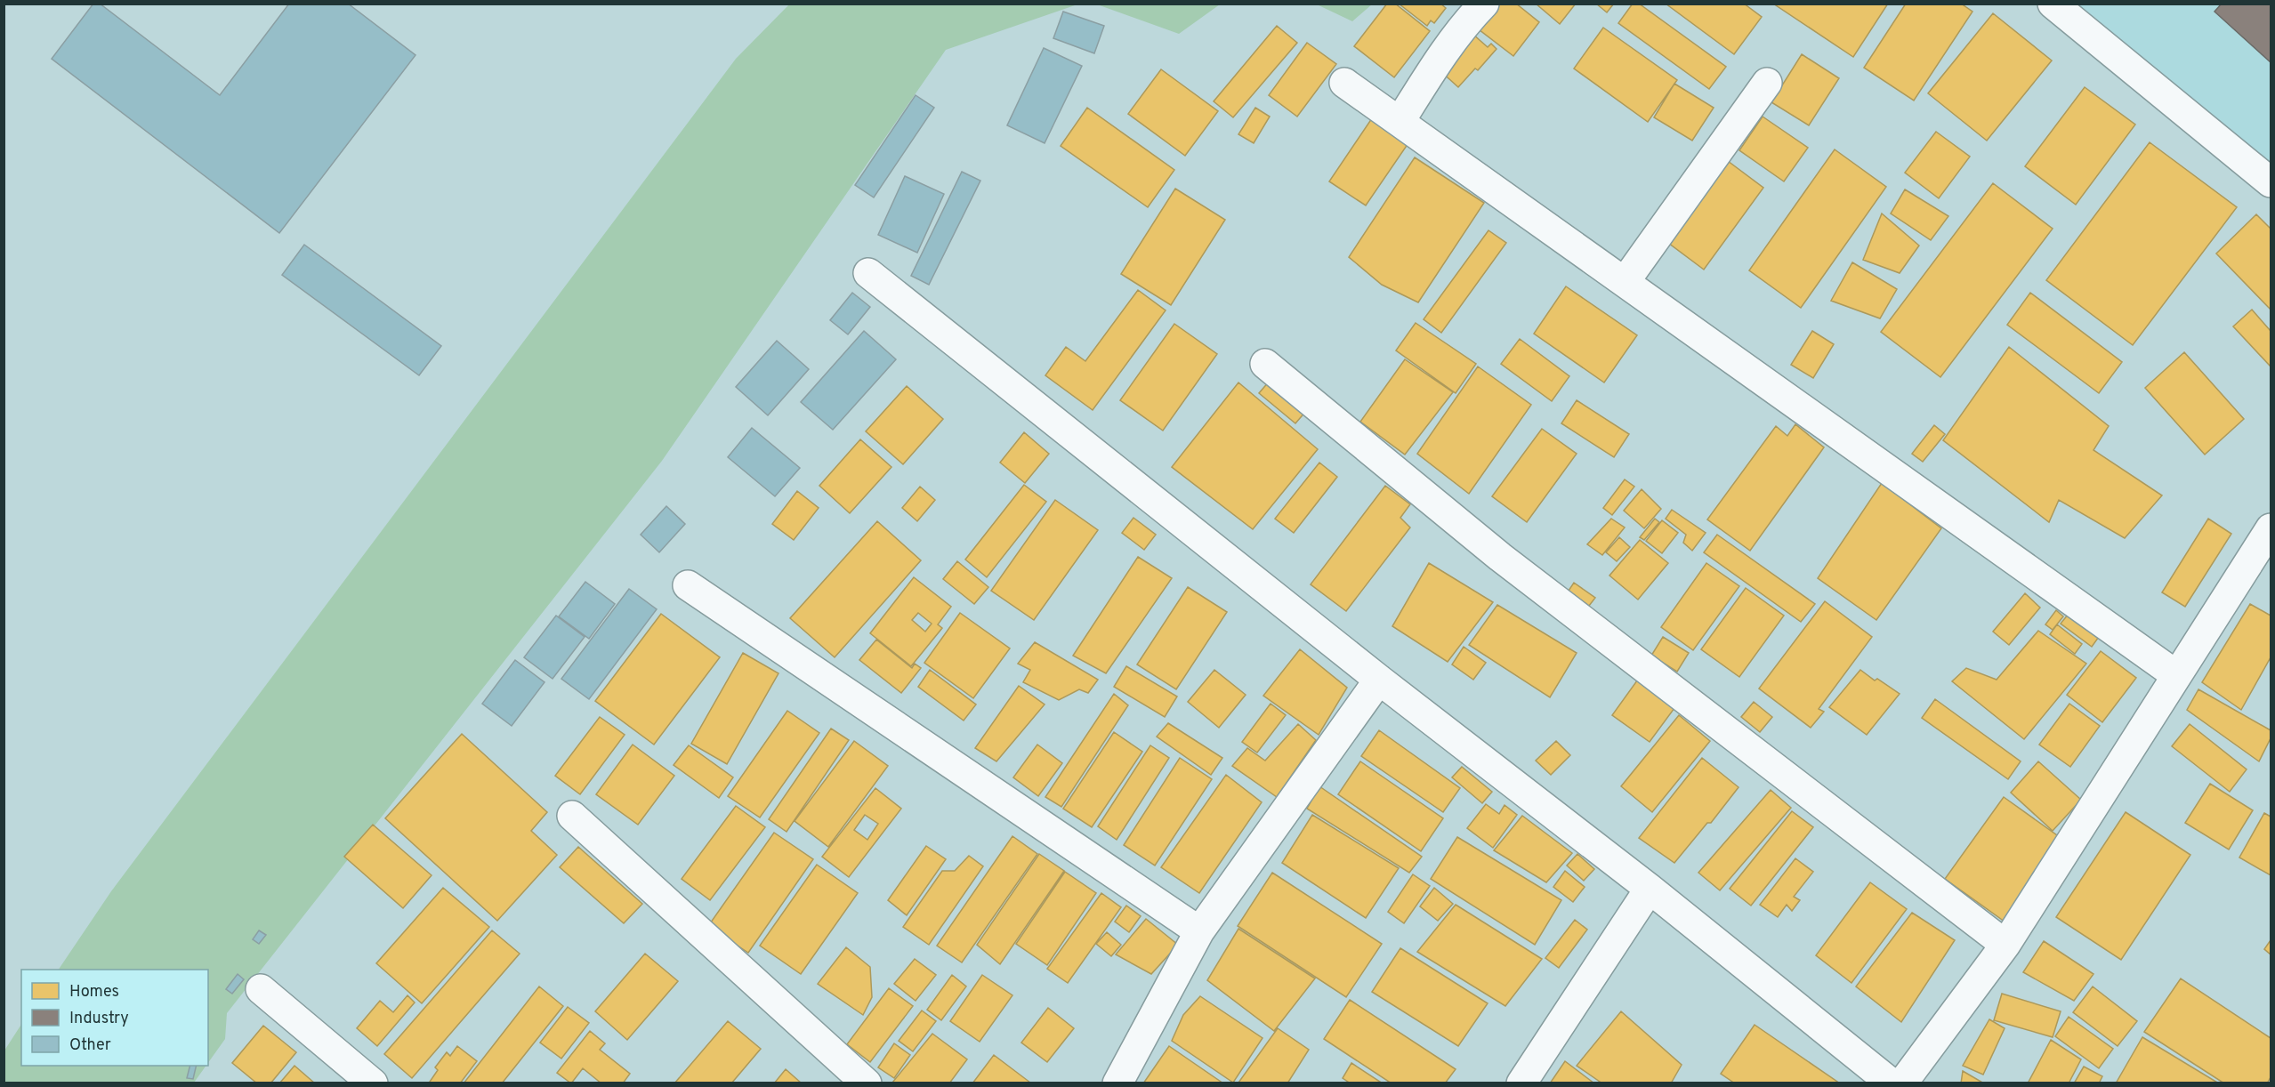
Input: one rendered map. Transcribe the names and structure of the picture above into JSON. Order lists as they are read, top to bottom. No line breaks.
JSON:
{"legend":["Homes","Industry","Other"]}
